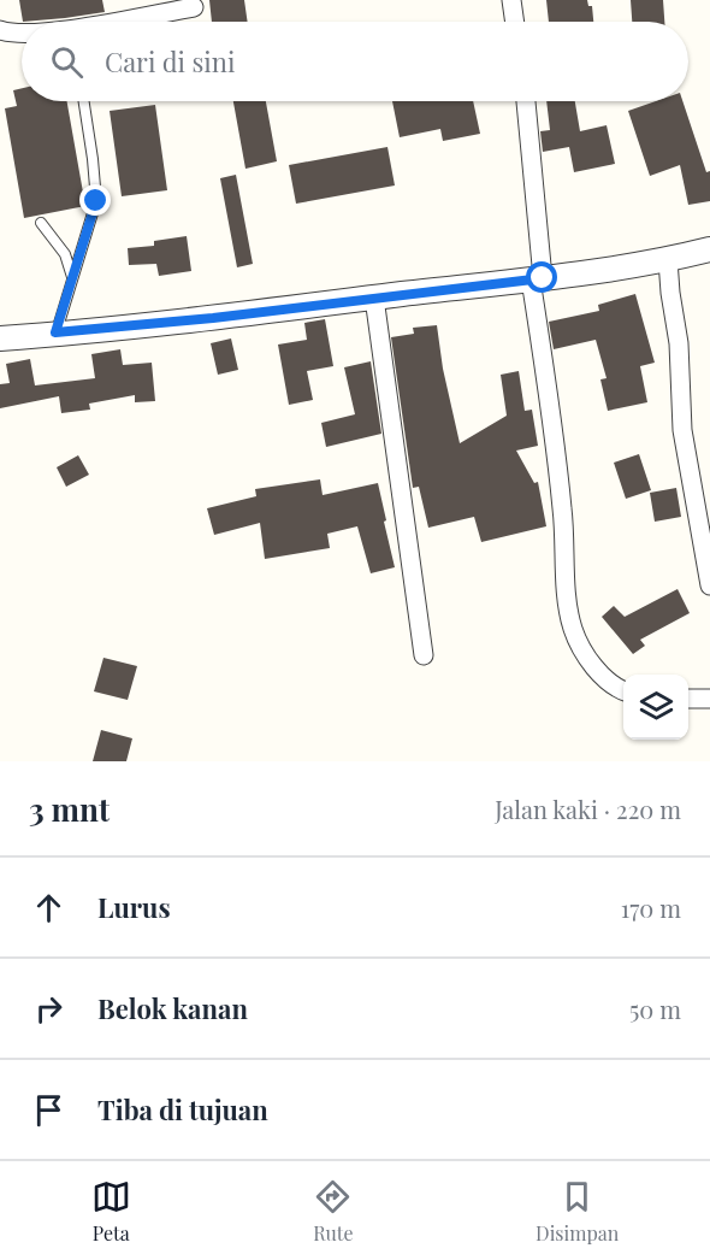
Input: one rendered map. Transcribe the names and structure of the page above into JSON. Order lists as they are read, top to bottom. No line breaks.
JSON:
{"page":{"search":"Cari di sini","heading":["3 mnt","Jalan kaki · 220 m"],"list":[["Lurus","170 m"],["Belok kanan","50 m"],"Tiba di tujuan"],"nav":["Peta","Rute","Disimpan"]}}
